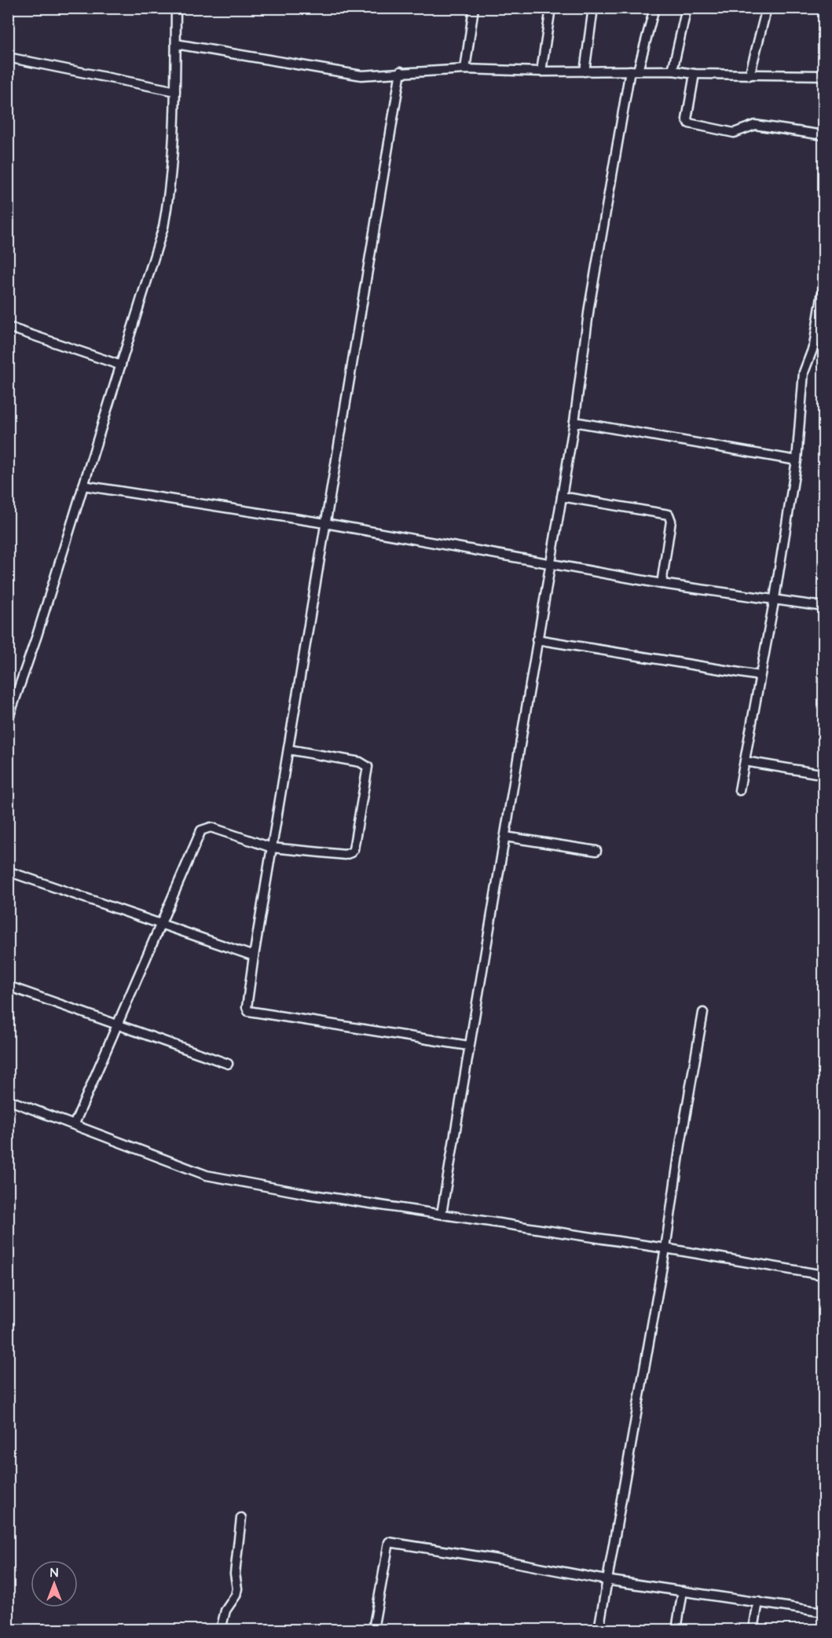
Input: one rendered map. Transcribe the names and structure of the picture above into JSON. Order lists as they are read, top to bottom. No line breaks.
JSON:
{"north":"top"}
